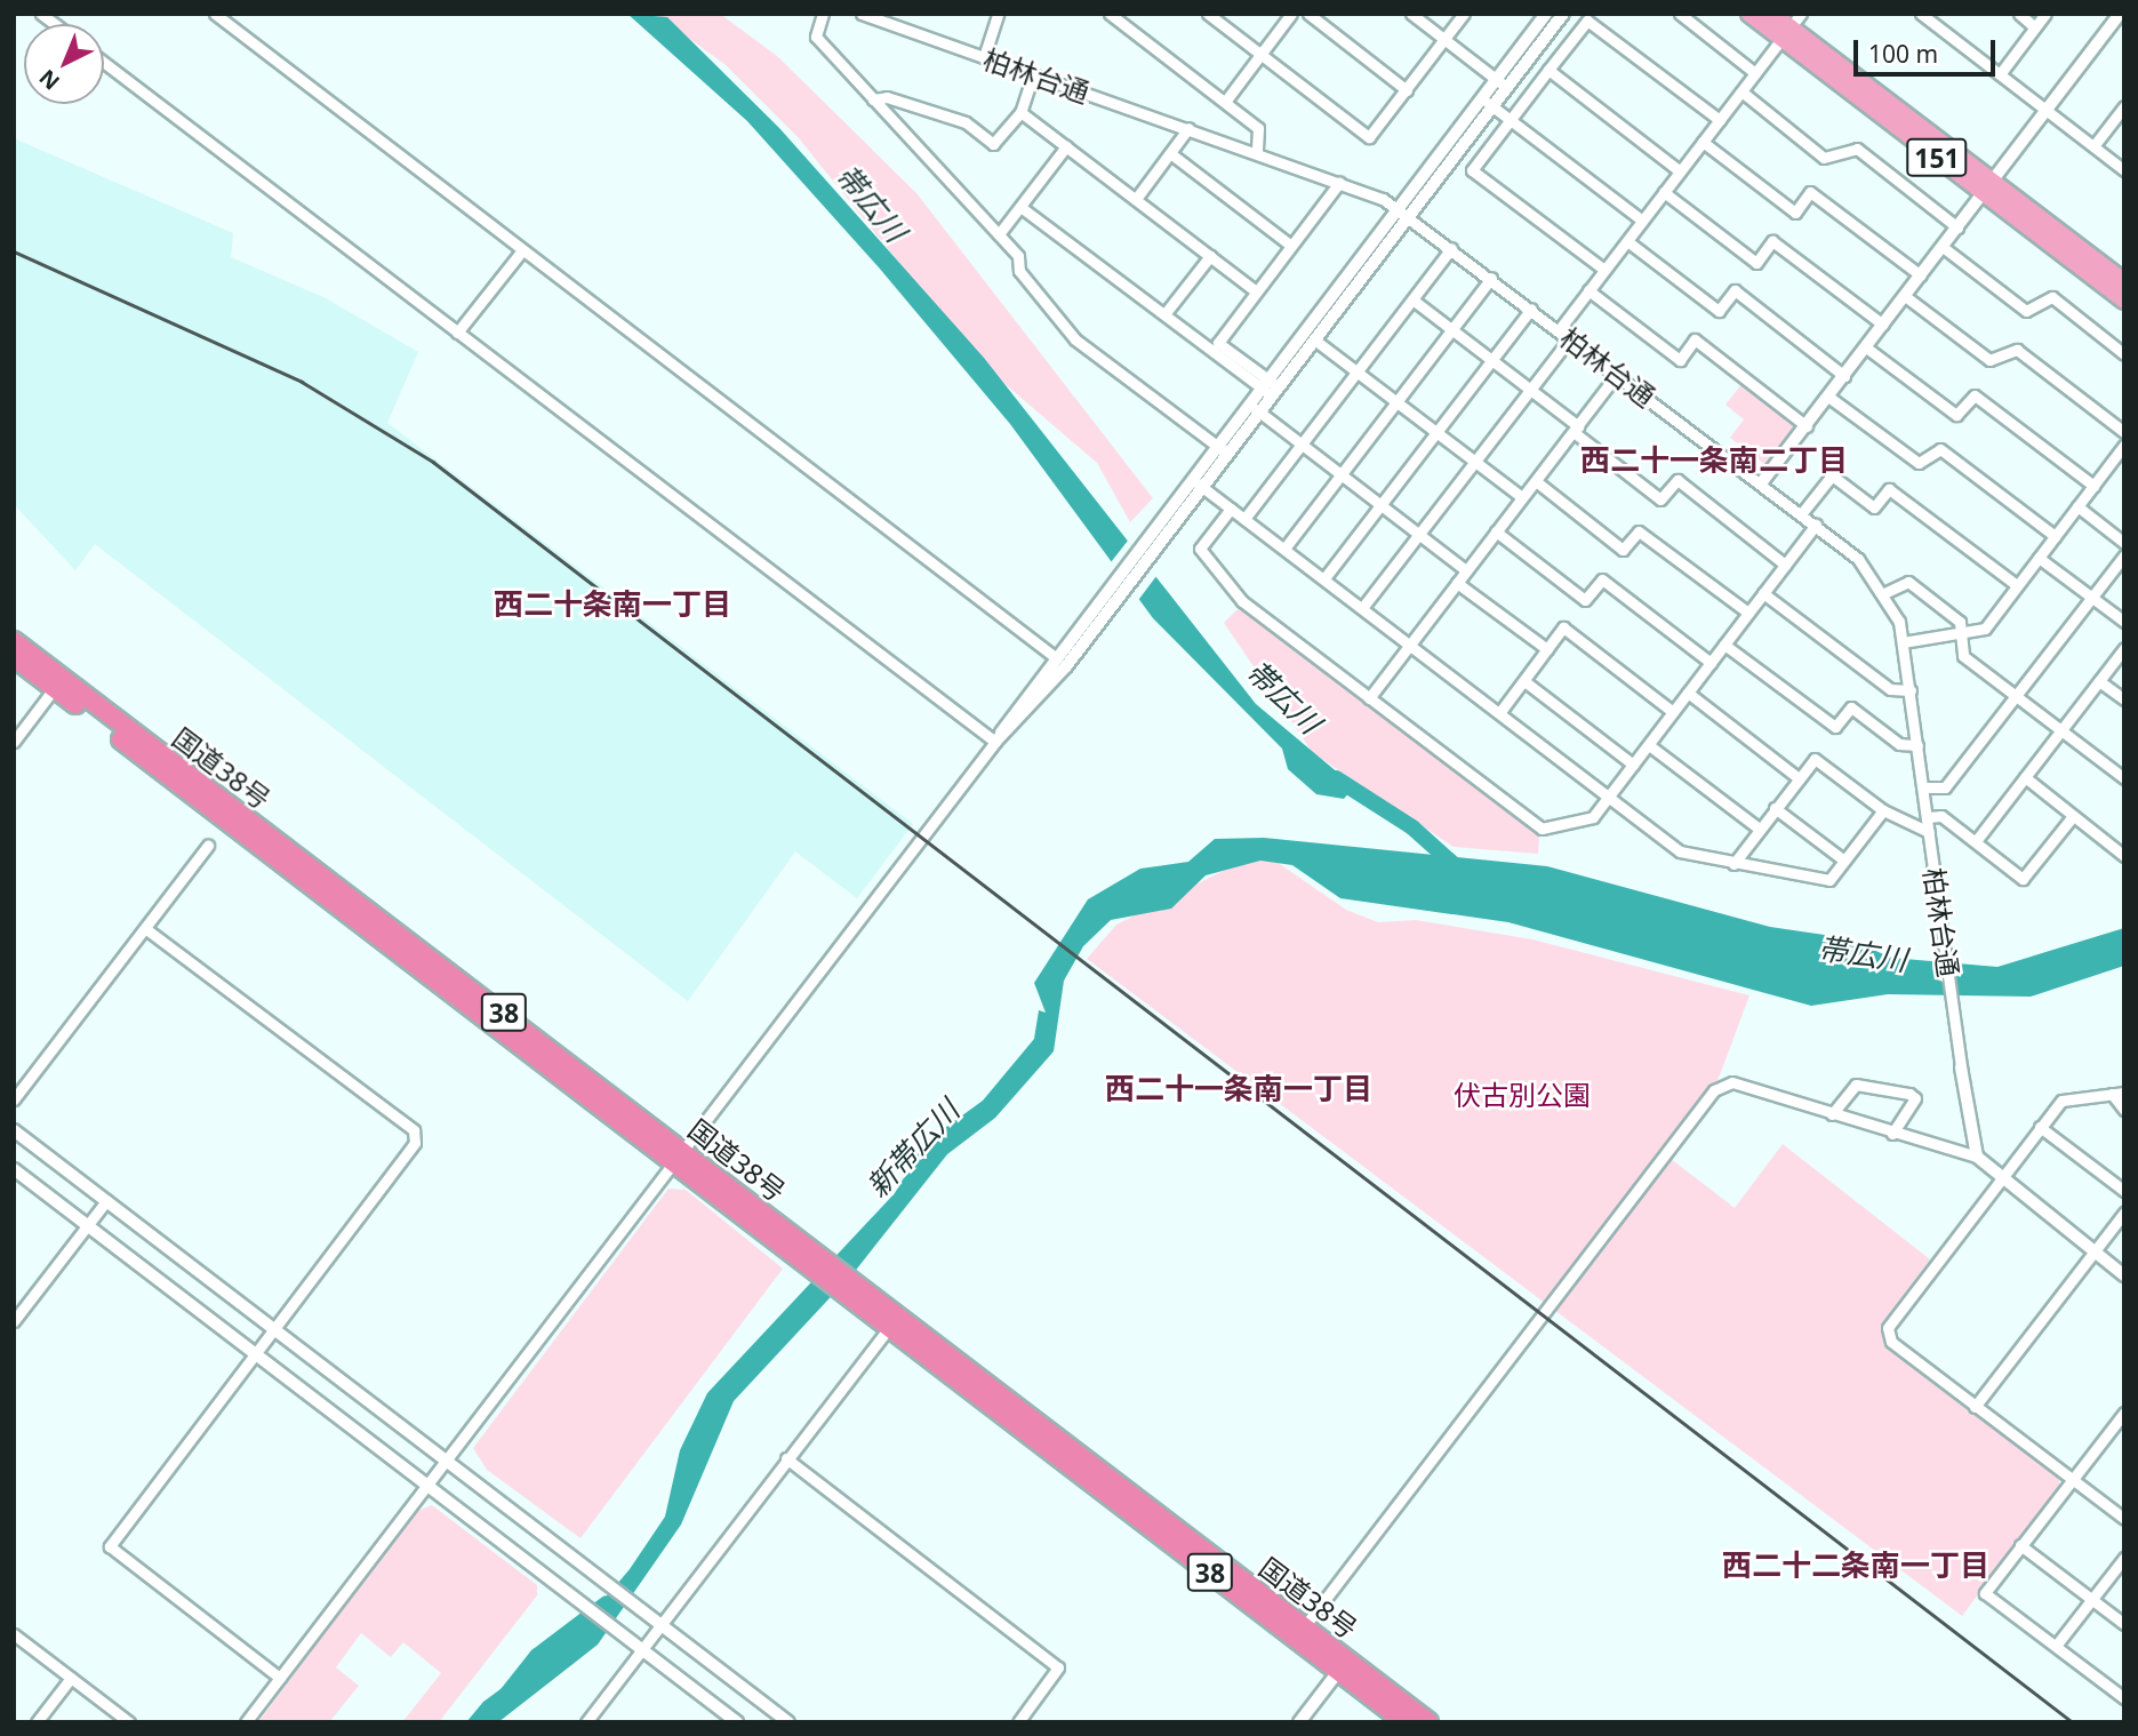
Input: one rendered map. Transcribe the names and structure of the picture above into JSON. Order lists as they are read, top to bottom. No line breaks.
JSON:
{"streets":{"highway":["国道38号","38"],"main road":["151"],"street":["柏林台通"]},"districts":["西二十一条南二丁目","西二十条南一丁目","西二十一条南一丁目","西二十二条南一丁目"],"water":["帯広川","新帯広川"],"parks":["伏古別公園"],"scale_bar":"100 m","north":"bottom left"}
